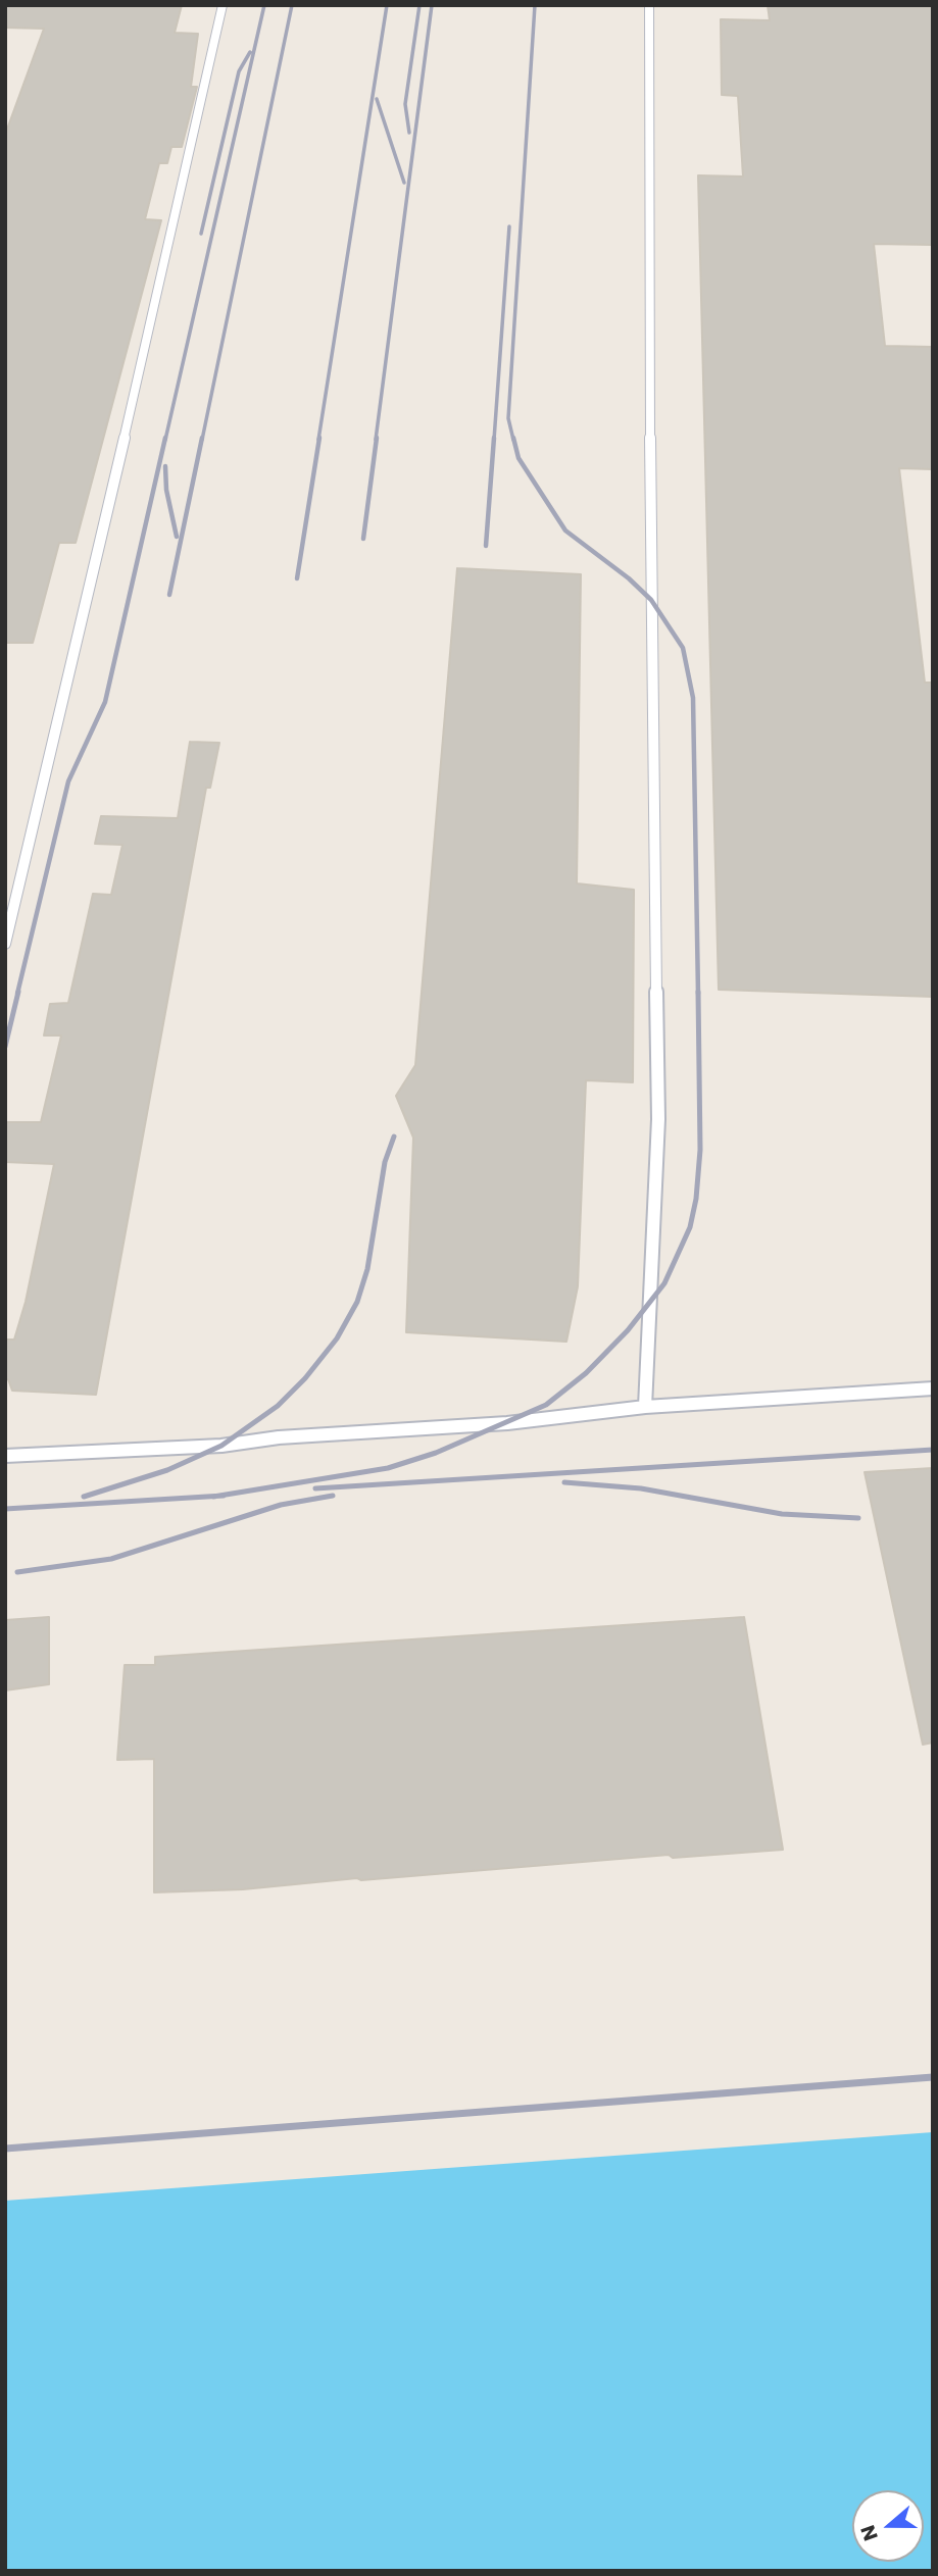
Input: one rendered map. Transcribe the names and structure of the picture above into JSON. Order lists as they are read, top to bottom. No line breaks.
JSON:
{"north":"left"}
